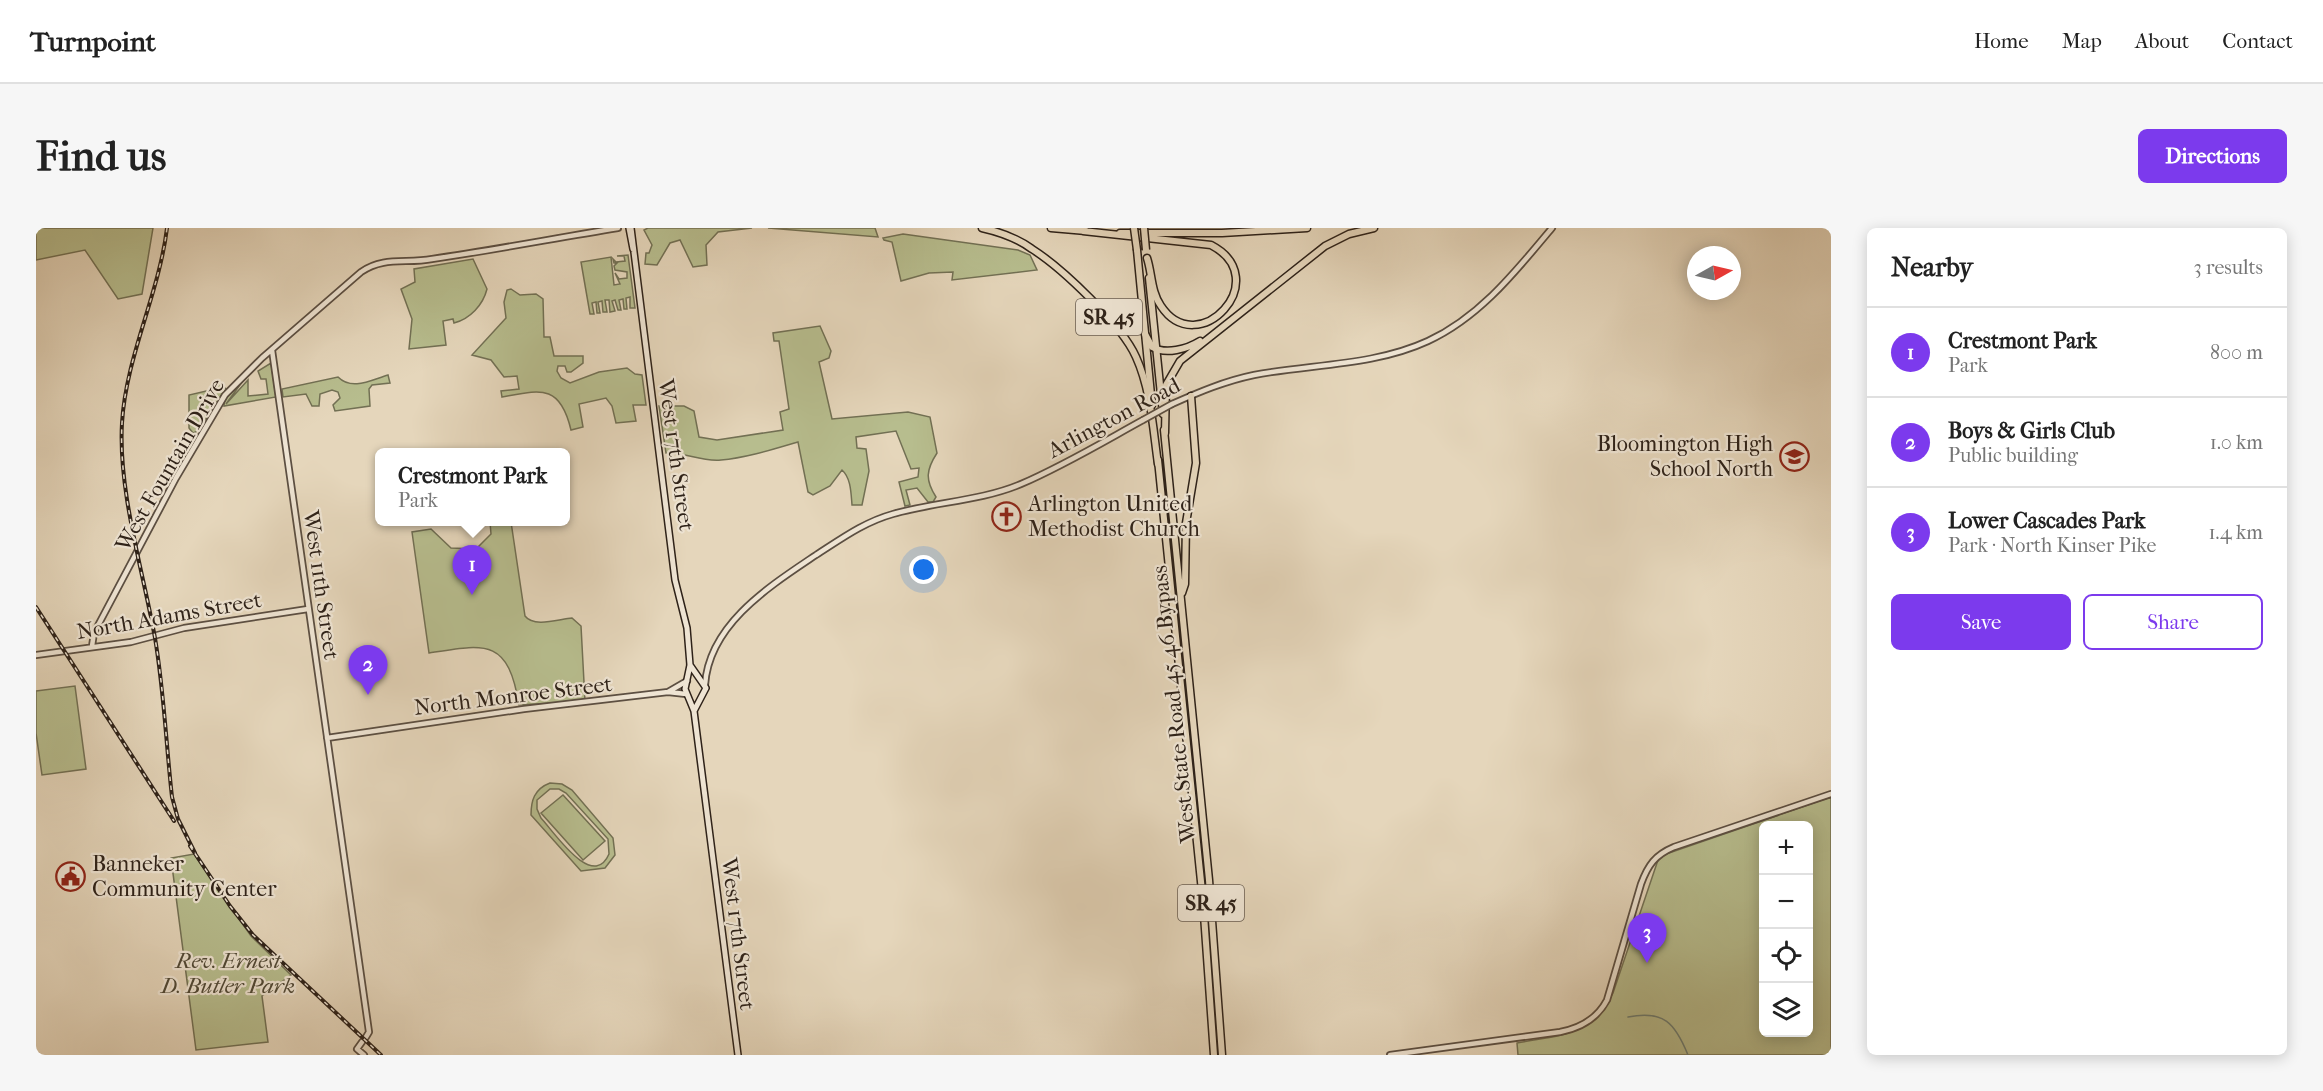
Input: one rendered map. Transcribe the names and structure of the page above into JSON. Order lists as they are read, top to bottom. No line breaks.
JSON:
{"streets":{"highway":["SR 45","West State Road 45 46 Bypass"],"main road":["West 17th Street"],"street":["Arlington Road","West Fountain Drive","West 11th Street","North Adams Street","North Monroe Street"]},"crossings":[["SR 45","West State Road 45 46 Bypass"],["Arlington Road","West 17th Street"],["Arlington Road","North Monroe Street"],["West 17th Street","North Monroe Street"],["West Fountain Drive","West 11th Street"],["West Fountain Drive","North Adams Street"],["West 11th Street","North Adams Street"],["West 11th Street","North Monroe Street"]],"parks":["Rev. Ernest D. Butler Park"],"places":{"school or university":["Bloomington High School North"],"church":["Arlington United Methodist Church"],"public building":["Banneker Community Center"]},"north":"right","page":{"header":"Turnpoint","nav":["Home","Map","About","Contact"],"buttons":["Directions",["Save","Share"]],"title":"Find us","heading":["Nearby","3 results"],"list":[{"mark":"1","name":"Crestmont Park","note":"Park","value":"800 m"},{"mark":"2","name":"Boys & Girls Club","note":"Public building","value":"1.0 km"},{"mark":"3","name":"Lower Cascades Park","note":"Park · North Kinser Pike","value":"1.4 km"}],"popup":["Crestmont Park","Park"],"pins":["1","2","3"],"map_buttons":["+","−"]}}
